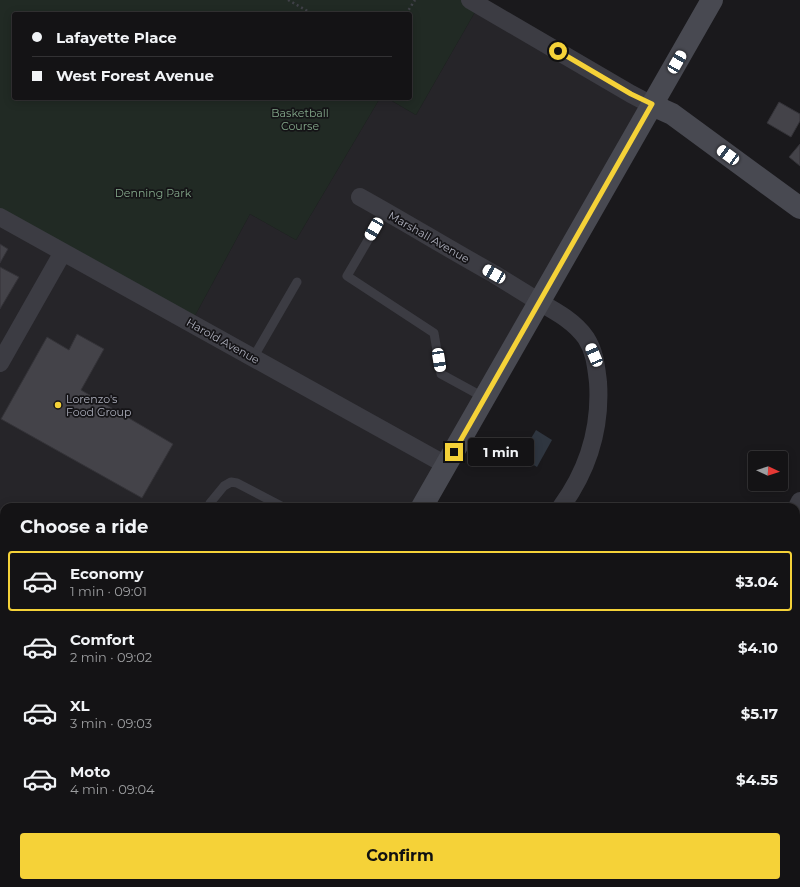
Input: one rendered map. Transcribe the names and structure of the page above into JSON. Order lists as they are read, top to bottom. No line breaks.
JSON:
{"streets":{"street":["Marshall Avenue","Harold Avenue"]},"parks":["Basketball Course","Denning Park"],"places":["Lorenzo's Food Group"],"north":"right","page":{"banner":["Lafayette Place","West Forest Avenue"],"bubble":"1 min","heading":"Choose a ride","list":[{"name":"Economy","note":"1 min · 09:01","value":"$3.04"},{"name":"Comfort","note":"2 min · 09:02","value":"$4.10"},{"name":"XL","note":"3 min · 09:03","value":"$5.17"},{"name":"Moto","note":"4 min · 09:04","value":"$4.55"}],"buttons":"Confirm"}}
